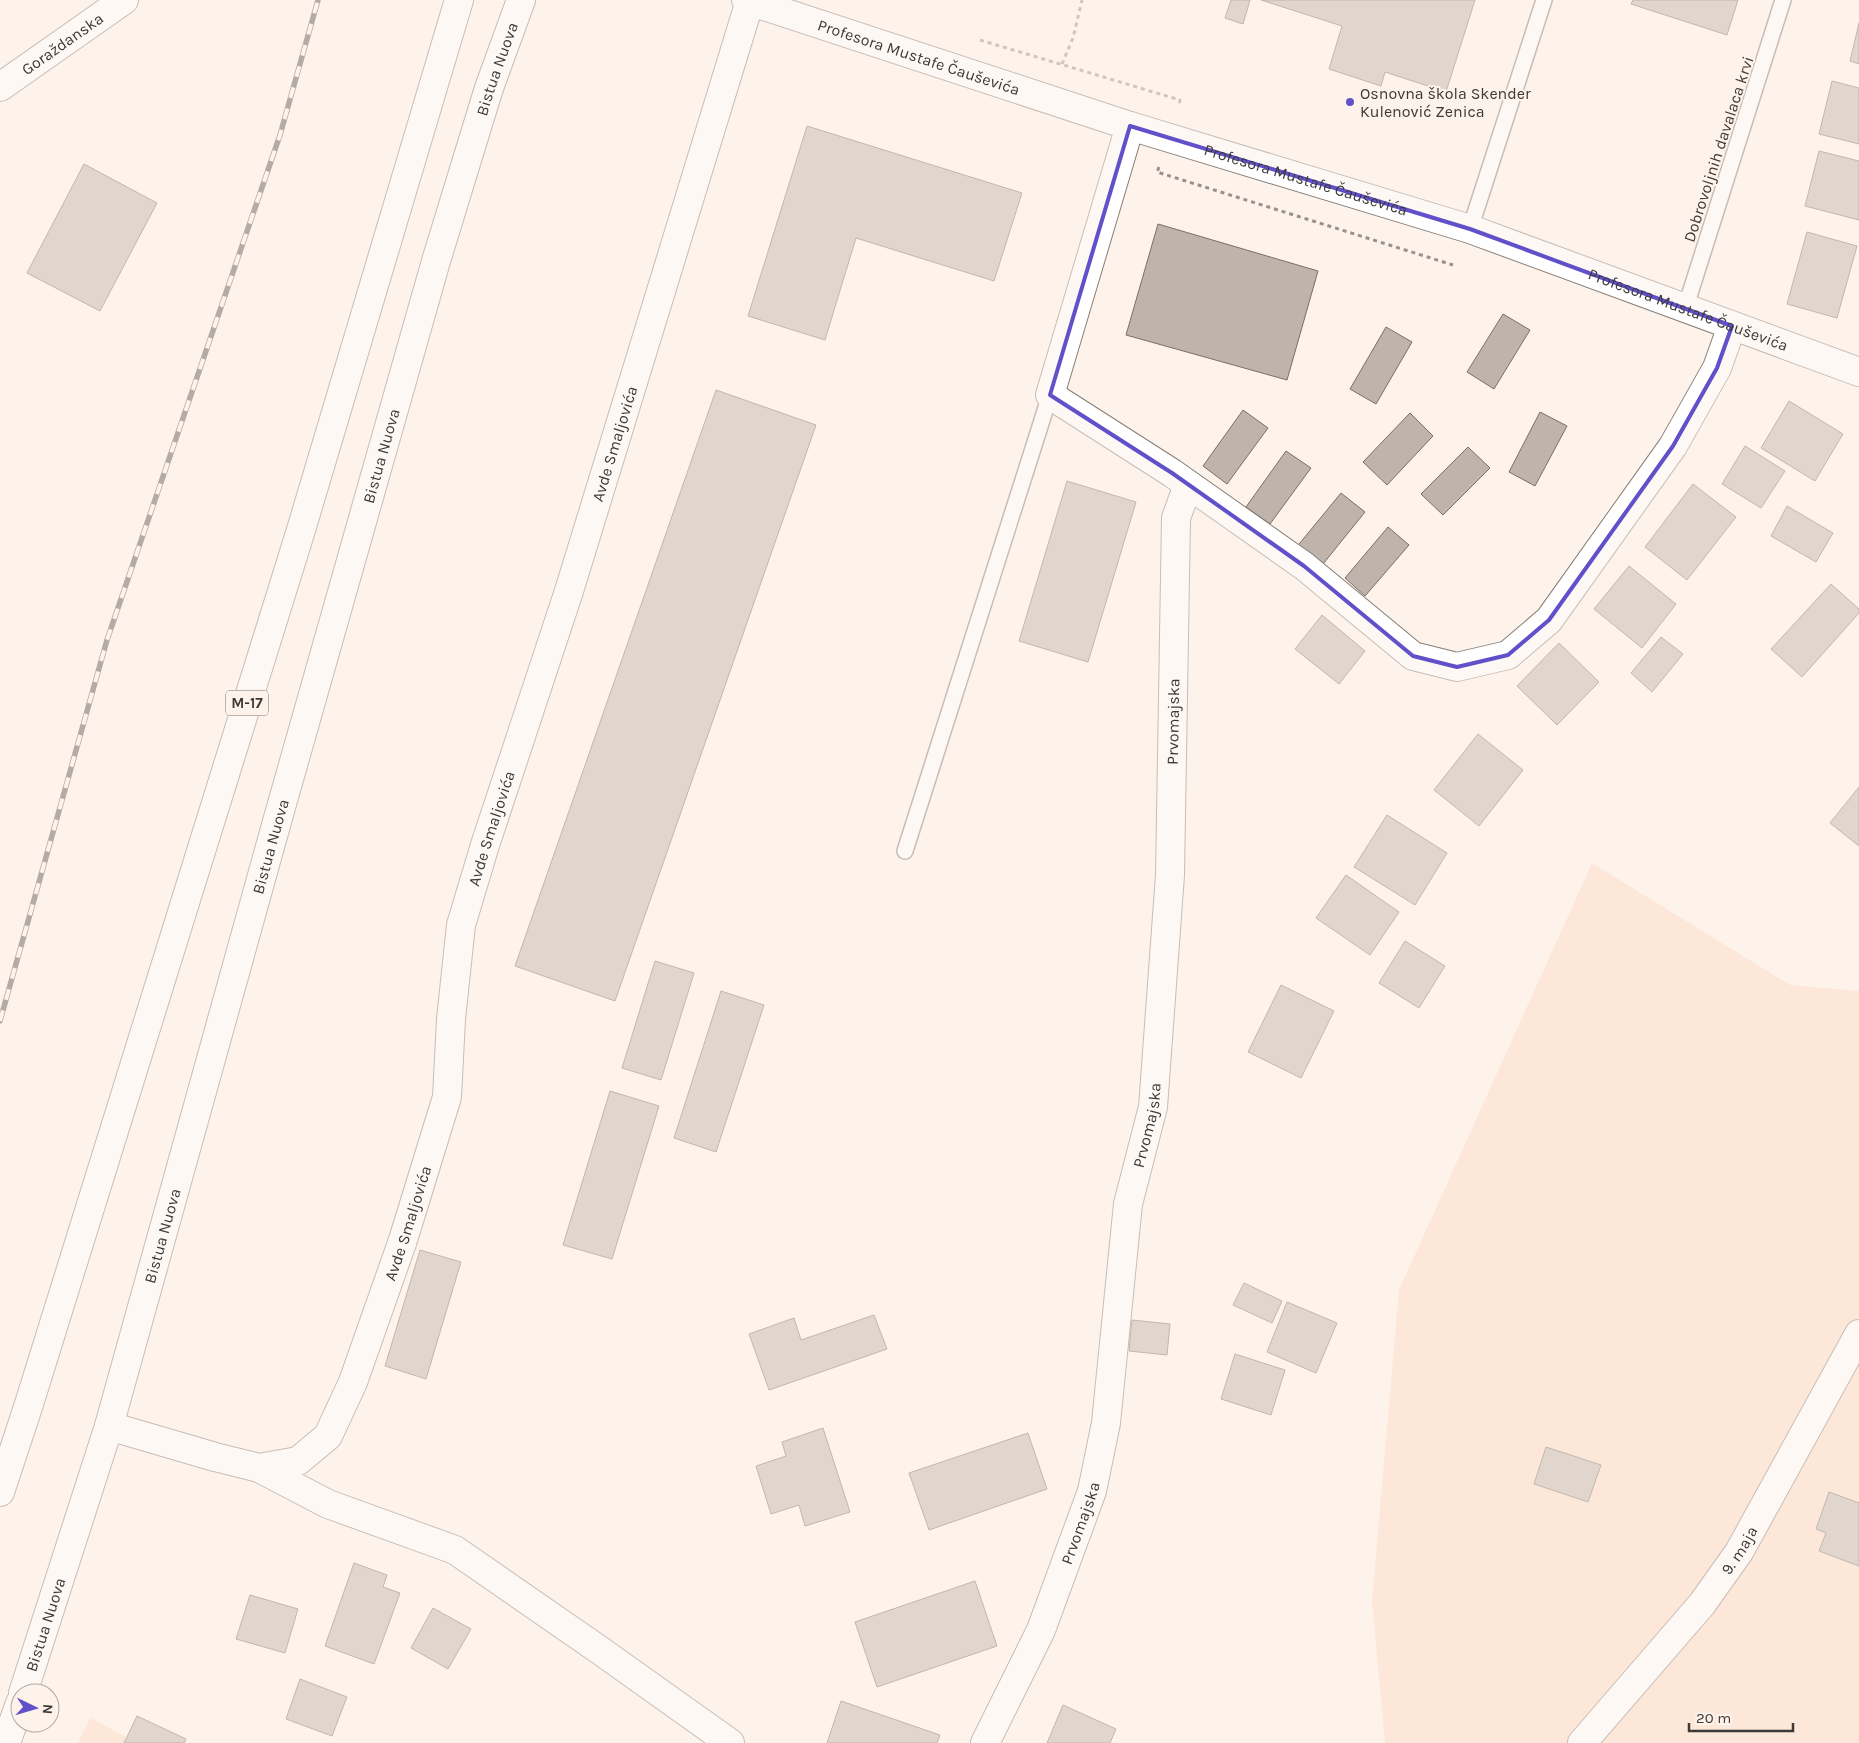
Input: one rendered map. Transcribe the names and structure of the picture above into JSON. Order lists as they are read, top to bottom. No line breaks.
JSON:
{"streets":{"main road":["Goraždanska","Profesora Mustafe Čauševića","Bistua Nuova","Avde Smaljovića","M-17","Prvomajska","9. maja"],"lane":["Dobrovoljnih davalaca krvi"]},"crossings":[["Profesora Mustafe Čauševića","Dobrovoljnih davalaca krvi"],["Profesora Mustafe Čauševića","Avde Smaljovića"],["Bistua Nuova","Avde Smaljovića"]],"places":["Osnovna škola Skender Kulenović Zenica"],"scale_bar":"20 m","north":"right"}
